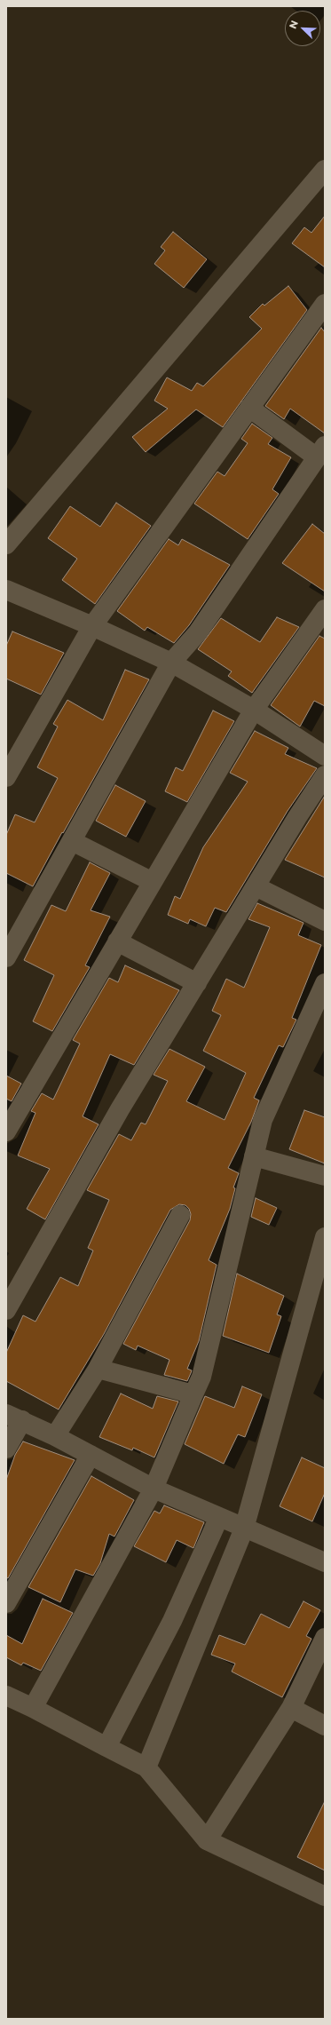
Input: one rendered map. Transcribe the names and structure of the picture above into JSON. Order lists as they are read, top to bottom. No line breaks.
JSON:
{"north":"top left"}
